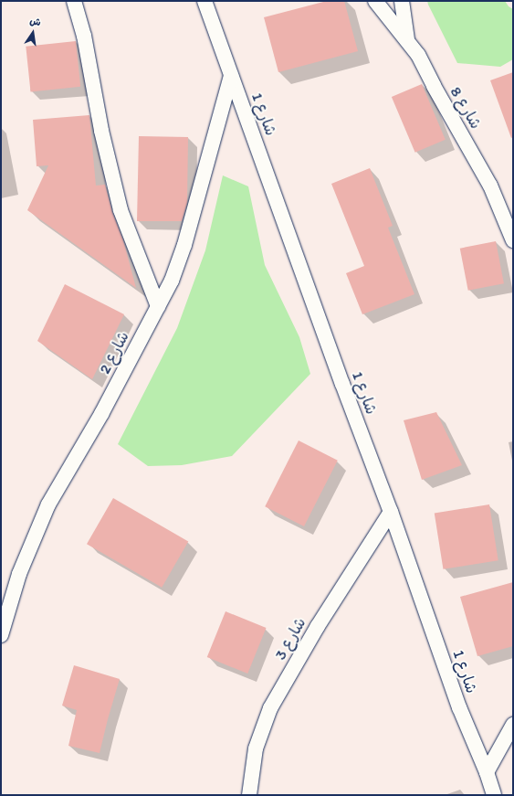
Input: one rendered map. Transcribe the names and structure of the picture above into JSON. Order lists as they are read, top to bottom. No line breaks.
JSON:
{"streets":{"street":["شارع 8","شارع 1","شارع 2","شارع 3"]},"crossings":[["شارع 1","شارع 2"],["شارع 1","شارع 3"]],"north":"top"}
